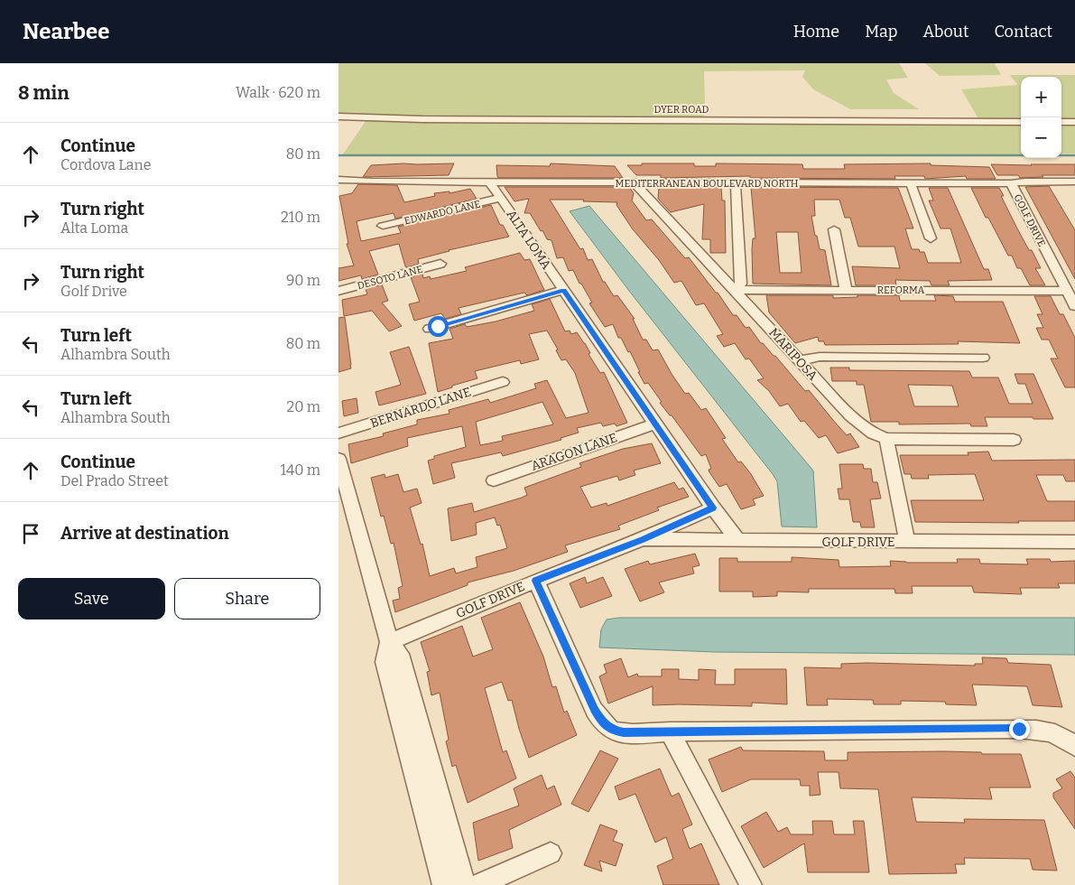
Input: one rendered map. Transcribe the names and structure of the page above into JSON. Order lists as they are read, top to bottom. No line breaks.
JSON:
{"streets":{"street":["DYER ROAD","MEDITERRANEAN BOULEVARD NORTH","EDWARDO LANE","GOLF DRIVE","ALTA LOMA","DESOTO LANE","REFORMA","MARIPOSA","BERNARDO LANE","ARAGON LANE"]},"crossings":[["MEDITERRANEAN BOULEVARD NORTH","GOLF DRIVE"],["MEDITERRANEAN BOULEVARD NORTH","ALTA LOMA"],["MEDITERRANEAN BOULEVARD NORTH","MARIPOSA"],["EDWARDO LANE","ALTA LOMA"],["GOLF DRIVE","ALTA LOMA"],["GOLF DRIVE","REFORMA"],["ALTA LOMA","ARAGON LANE"],["REFORMA","MARIPOSA"]],"page":{"header":"Nearbee","nav":["Home","Map","About","Contact"],"heading":["8 min","Walk · 620 m"],"map_buttons":["+","−"],"list":[["Continue","Cordova Lane","80 m"],["Turn right","Alta Loma","210 m"],["Turn right","Golf Drive","90 m"],["Turn left","Alhambra South","80 m"],["Turn left","Alhambra South","20 m"],["Continue","Del Prado Street","140 m"],"Arrive at destination"],"buttons":["Save","Share"]}}
